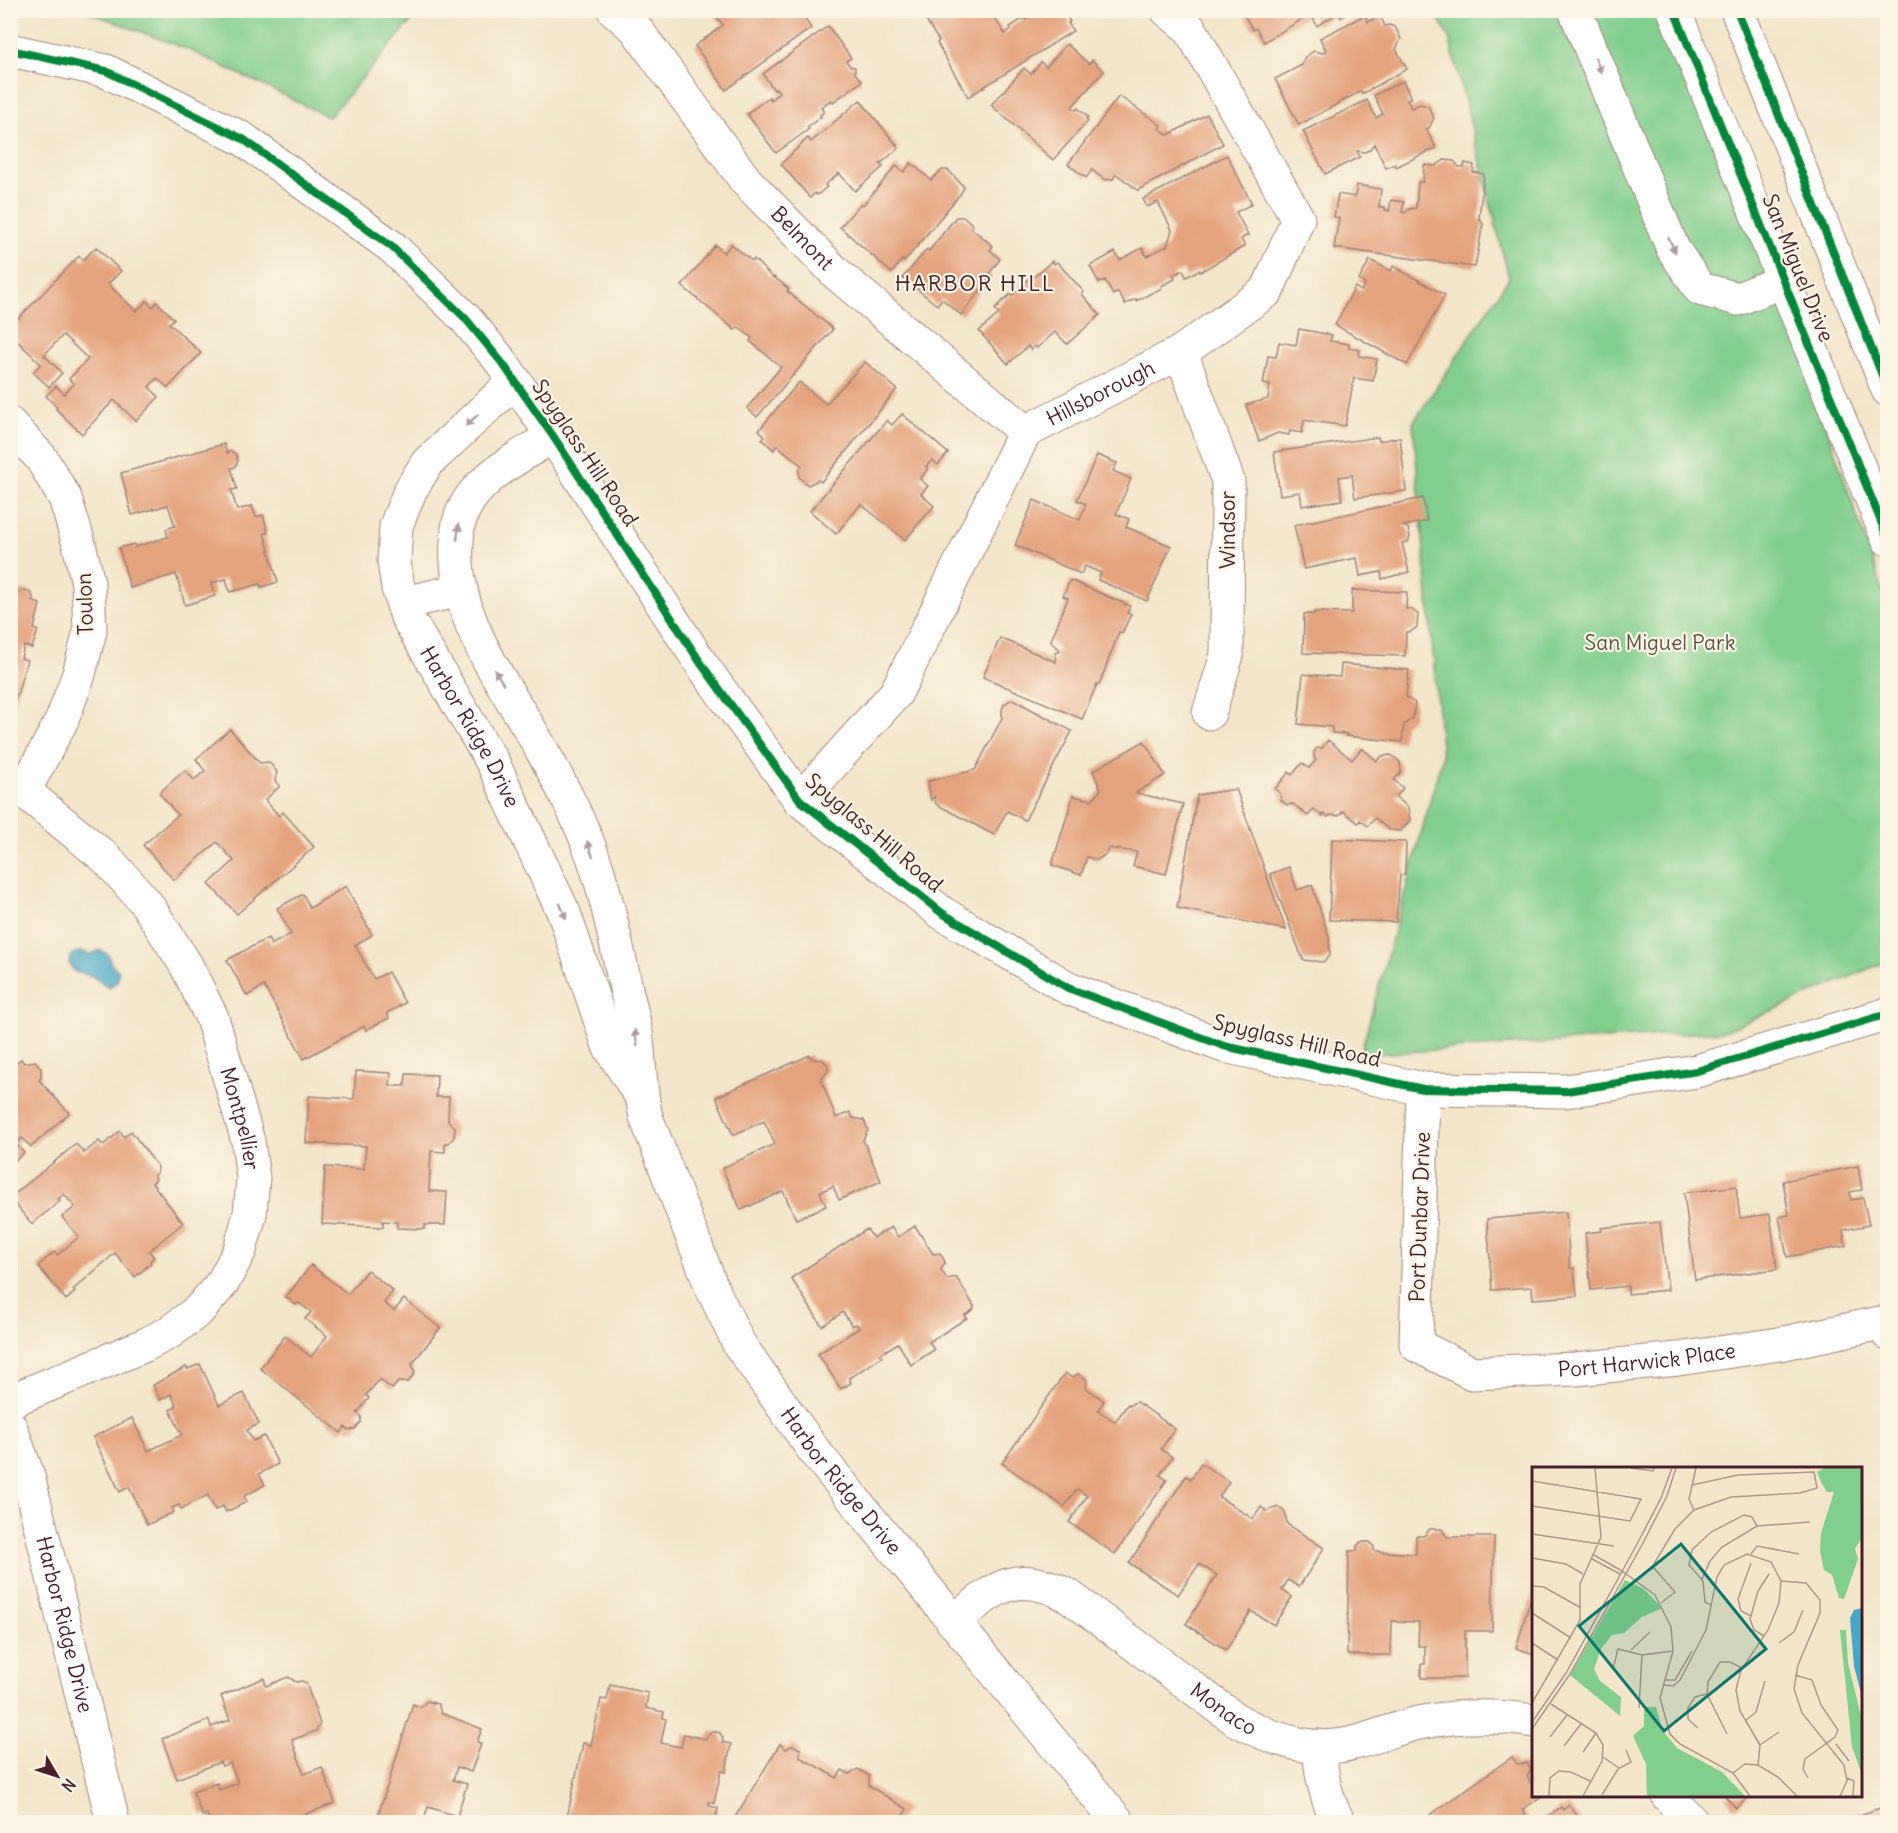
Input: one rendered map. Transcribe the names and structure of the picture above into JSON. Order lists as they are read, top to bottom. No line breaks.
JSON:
{"streets":{"street":["Belmont","San Miguel Drive","Hillsborough","Spyglass Hill Road","Windsor","Toulon","Harbor Ridge Drive","Montpellier","Port Dunbar Drive","Port Harwick Place","Monaco"]},"crossings":[["Belmont","Hillsborough"],["Hillsborough","Spyglass Hill Road"],["Hillsborough","Windsor"],["Spyglass Hill Road","Harbor Ridge Drive"],["Spyglass Hill Road","Port Dunbar Drive"],["Toulon","Montpellier"],["Harbor Ridge Drive","Monaco"],["Port Dunbar Drive","Port Harwick Place"]],"districts":["HARBOR HILL"],"parks":["San Miguel Park"],"north":"bottom right"}
